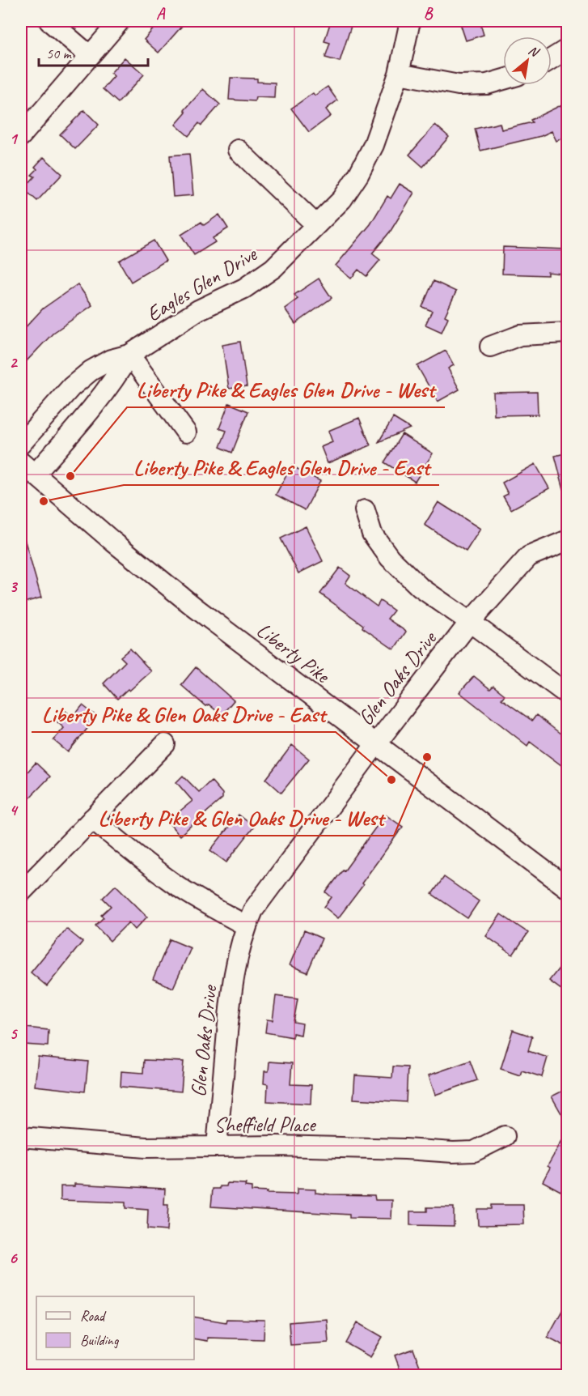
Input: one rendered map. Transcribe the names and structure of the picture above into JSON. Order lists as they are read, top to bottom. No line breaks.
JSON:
{"streets":{"street":["Eagles Glen Drive","Liberty Pike","Glen Oaks Drive","Sheffield Place"]},"crossings":[["Eagles Glen Drive","Liberty Pike"],["Liberty Pike","Glen Oaks Drive"],["Glen Oaks Drive","Sheffield Place"]],"places":["Liberty Pike & Eagles Glen Drive - West","Liberty Pike & Eagles Glen Drive - East","Liberty Pike & Glen Oaks Drive - West","Liberty Pike & Glen Oaks Drive - East"],"legend":["Road","Building"],"scale_bar":"50 m","north":"top right","grid":{"columns":["A","B"],"rows":["1","2","3","4","5","6"]}}
